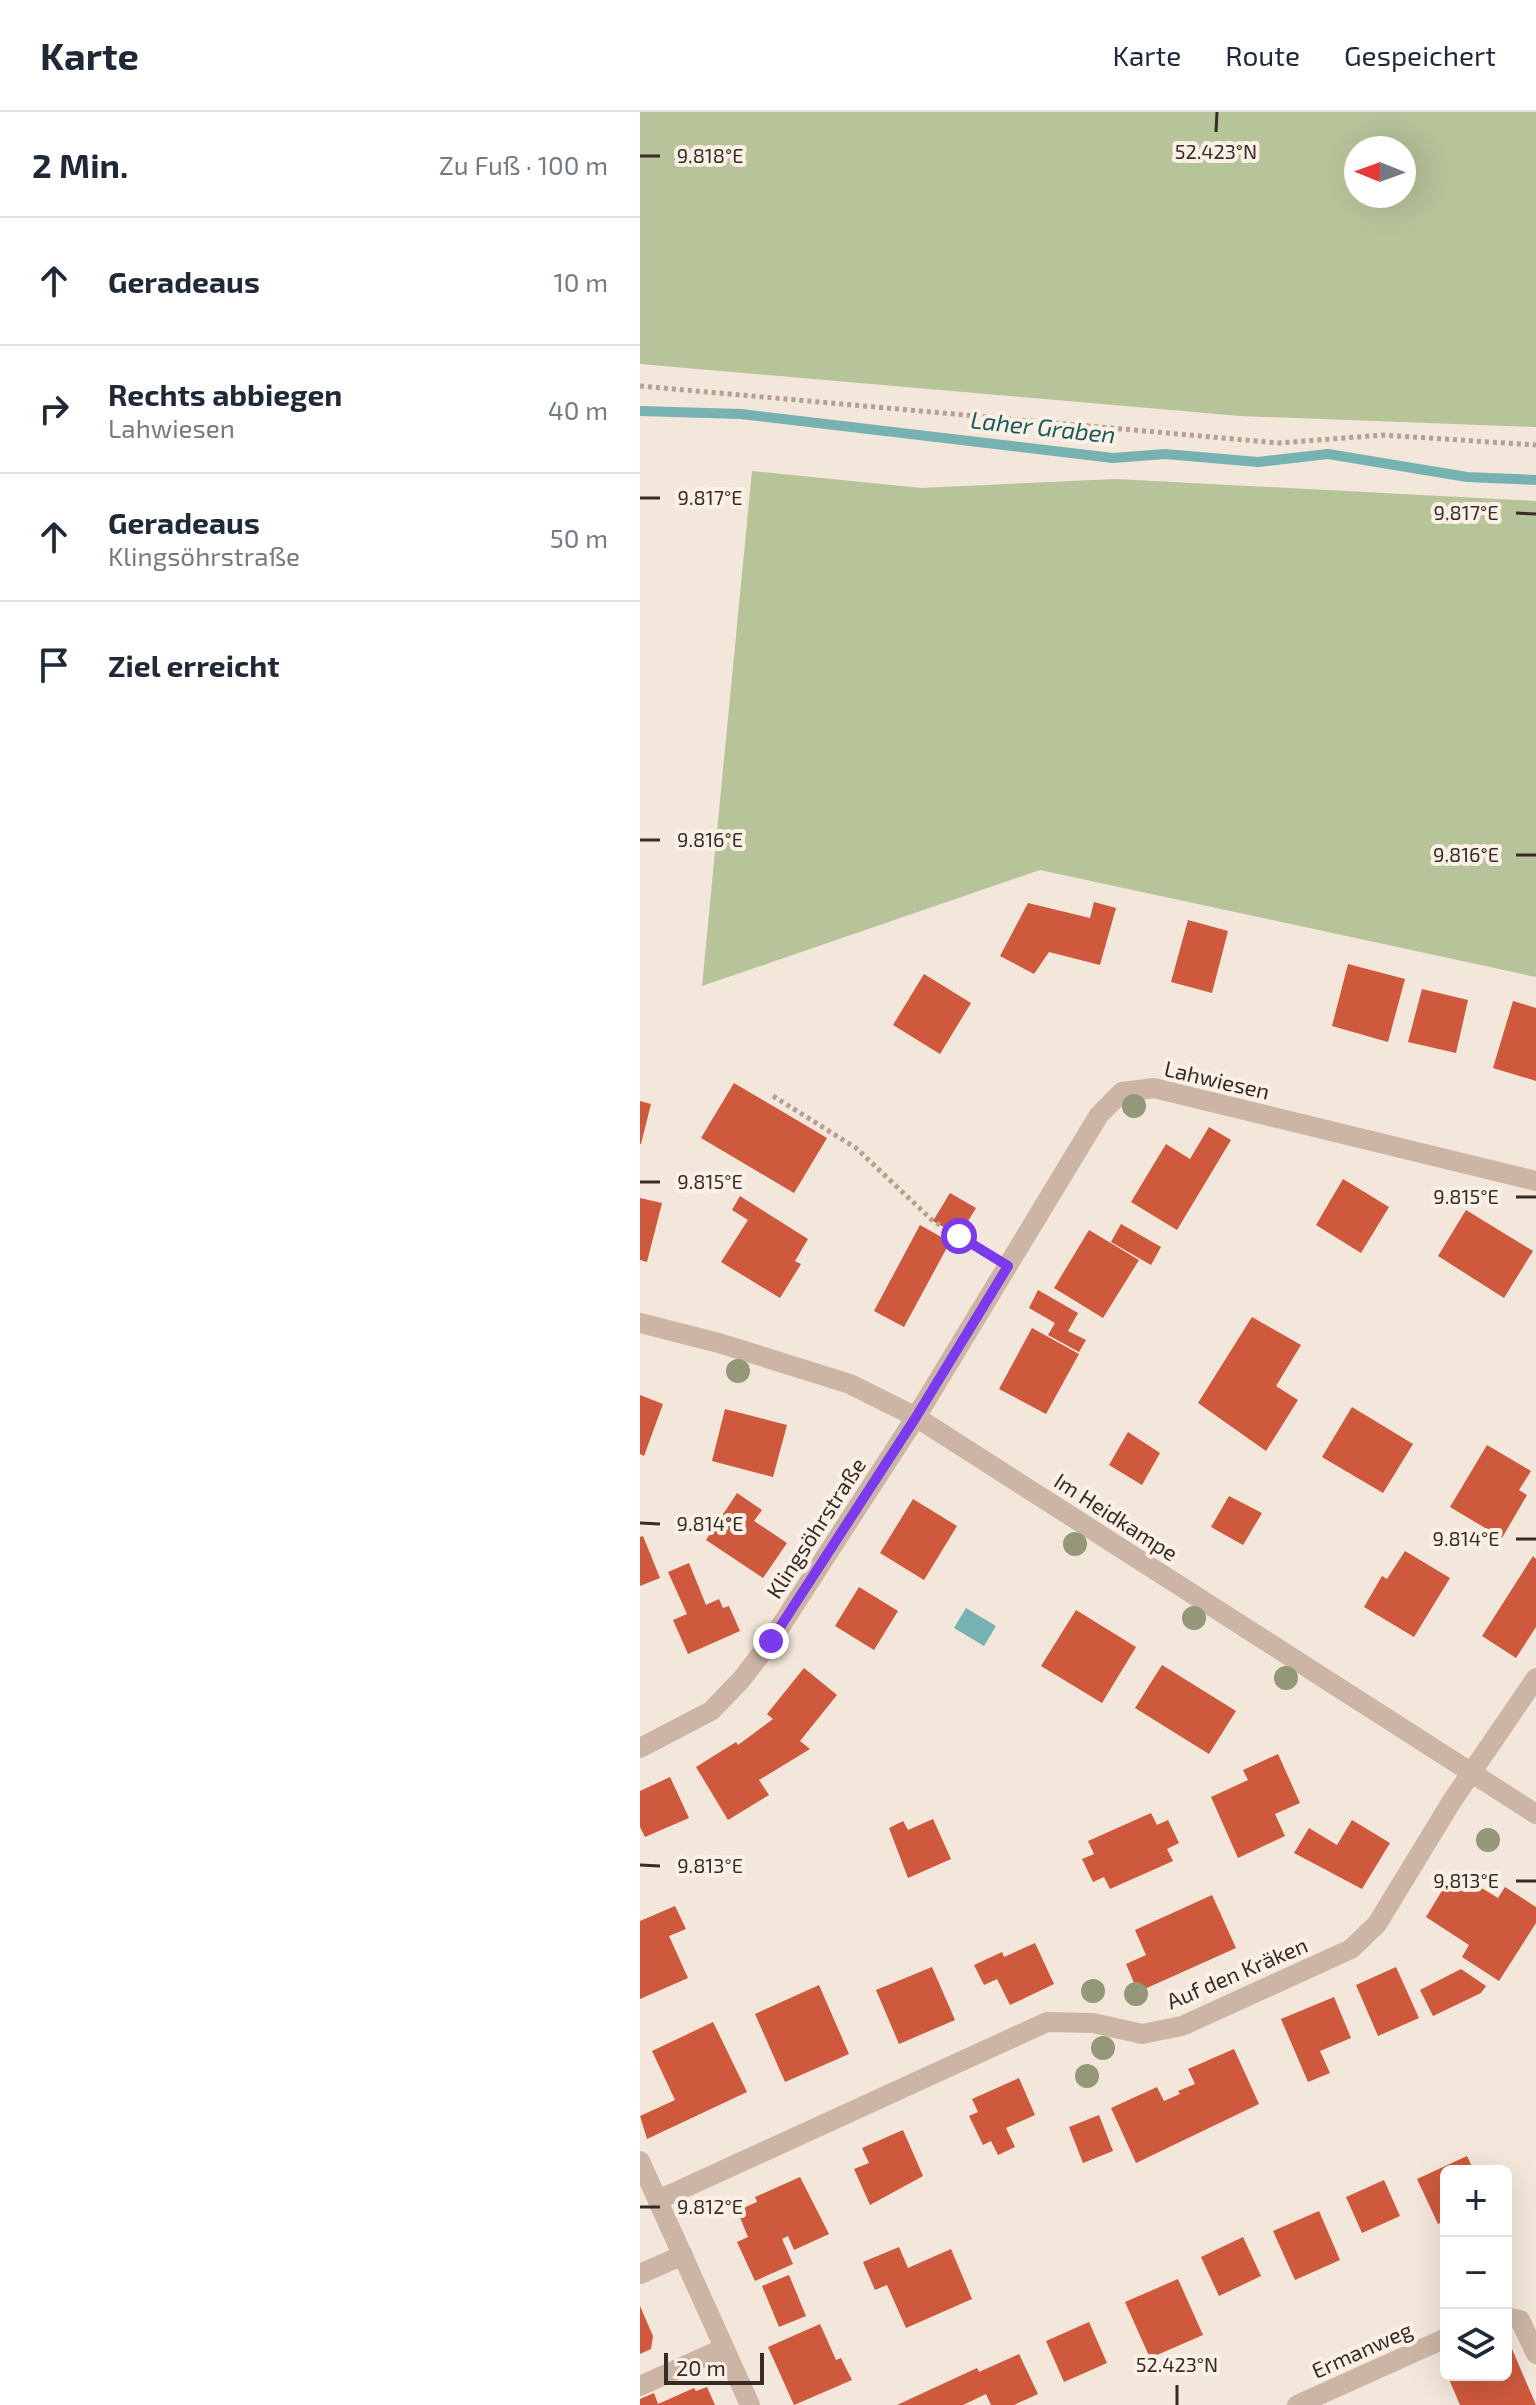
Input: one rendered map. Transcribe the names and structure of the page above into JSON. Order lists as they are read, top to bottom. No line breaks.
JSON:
{"streets":{"street":["Lahwiesen","Im Heidkampe","Klingsöhrstraße","Auf den Kräken","Ermanweg"]},"crossings":[["Lahwiesen","Im Heidkampe"],["Lahwiesen","Klingsöhrstraße"],["Im Heidkampe","Klingsöhrstraße"],["Im Heidkampe","Auf den Kräken"]],"water":["Laher Graben"],"scale_bar":"20 m","north":"left","page":{"header":"Karte","nav":["Karte","Route","Gespeichert"],"heading":["2 Min.","Zu Fuß · 100 m"],"list":[["Geradeaus","10 m"],["Rechts abbiegen","Lahwiesen","40 m"],["Geradeaus","Klingsöhrstraße","50 m"],"Ziel erreicht"],"map_buttons":["+","−"],"scale":"20 m"},"coordinates":["52.423°N","9.818°E","9.817°E","9.816°E","9.815°E","9.814°E","9.813°E","9.812°E"]}
